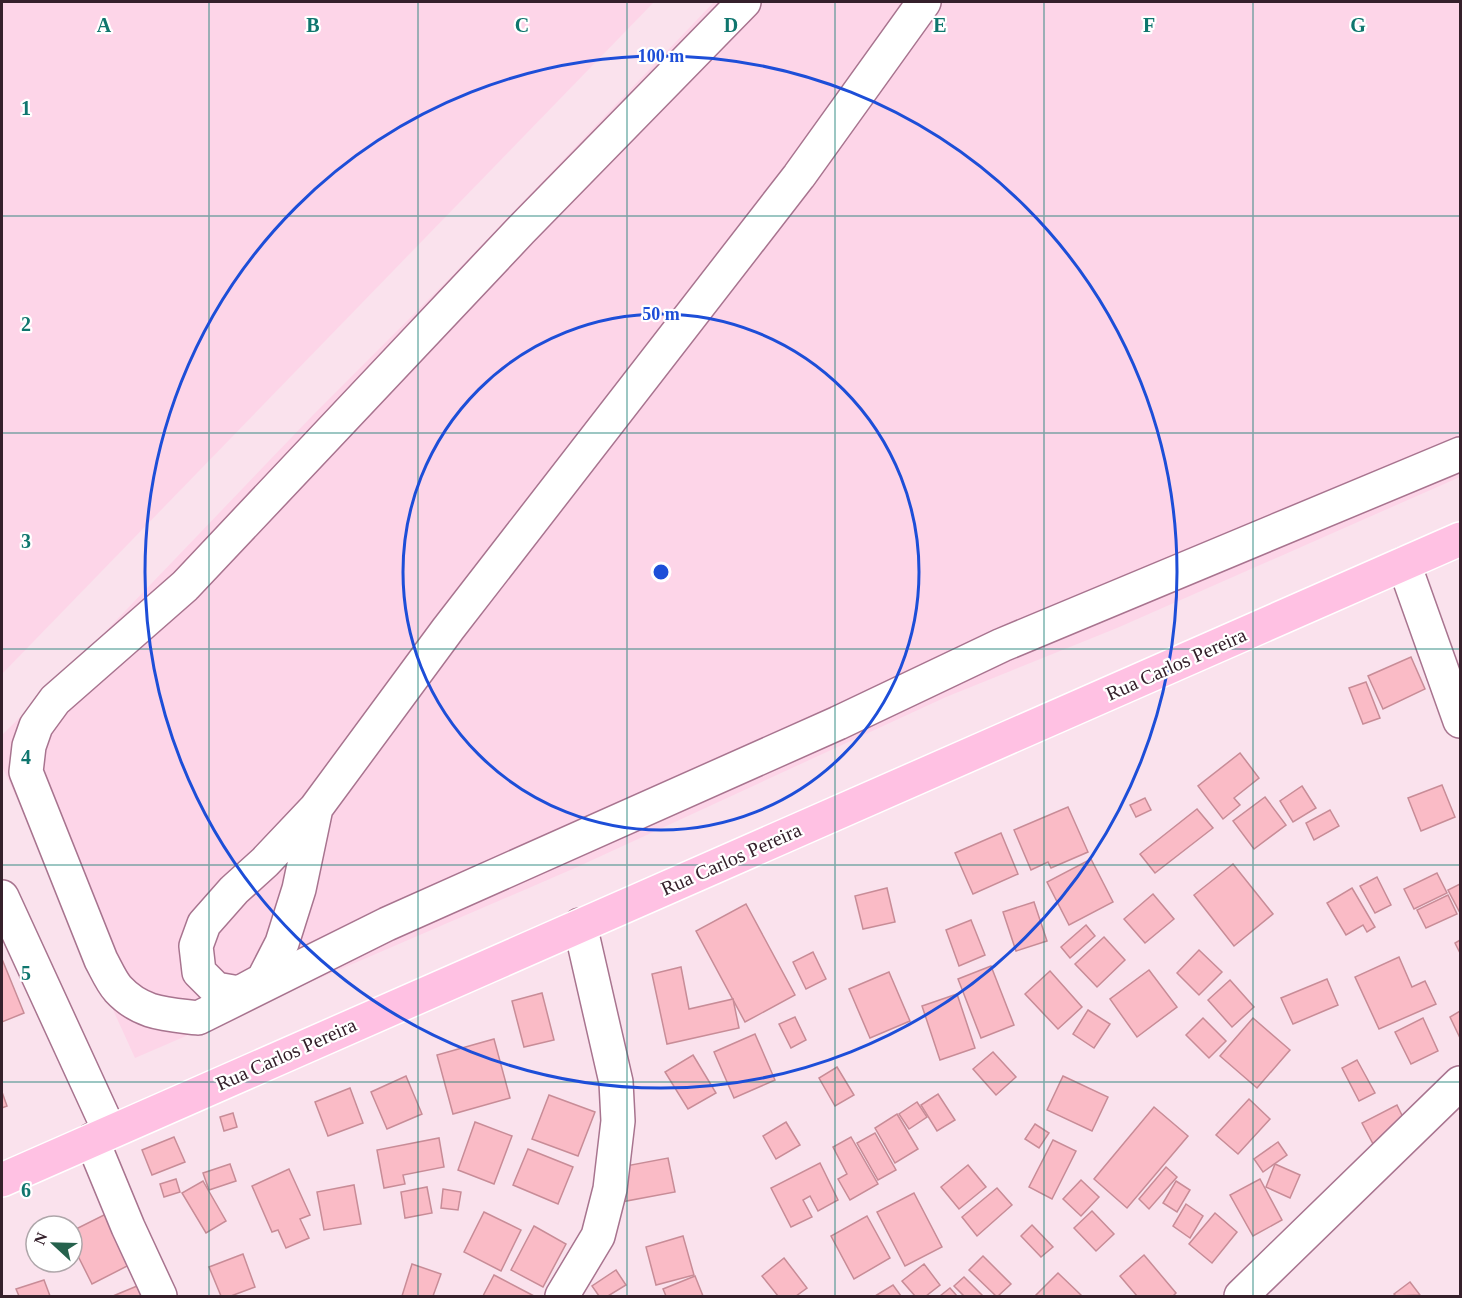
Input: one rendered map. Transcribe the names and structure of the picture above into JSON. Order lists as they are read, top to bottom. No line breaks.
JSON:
{"streets":{"main road":["Rua Carlos Pereira"]},"north":"left","grid":{"columns":["A","B","C","D","E","F","G"],"rows":["1","2","3","4","5","6"]},"rings":["100 m","50 m"]}
